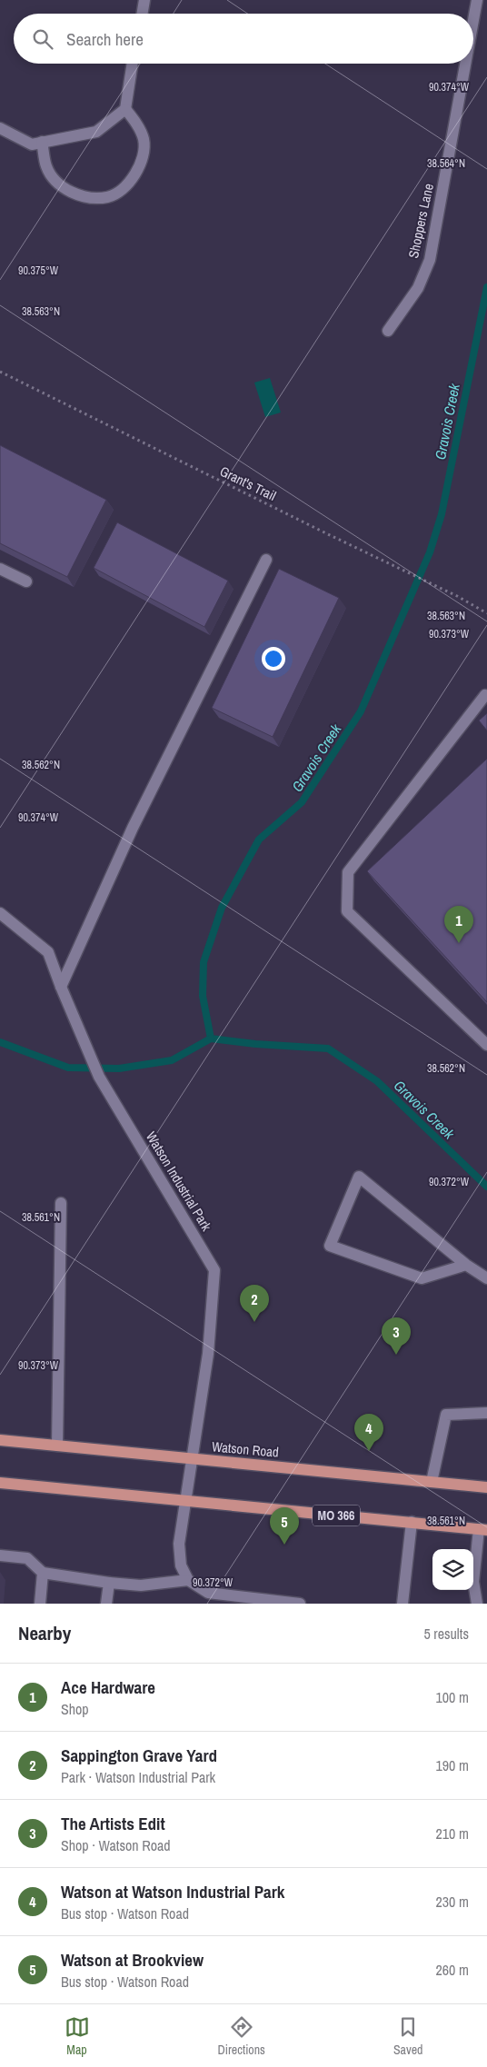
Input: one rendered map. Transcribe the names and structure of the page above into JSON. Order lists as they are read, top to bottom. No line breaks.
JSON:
{"streets":{"main road":["Watson Road","MO 366"],"street":["Shoppers Lane","Watson Industrial Park"],"path":["Grant's Trail"]},"crossings":[["Watson Industrial Park","Watson Road"],["Watson Industrial Park","MO 366"]],"water":["Gravois Creek"],"page":{"search":"Search here","pins":["1","2","3","4","5"],"heading":["Nearby","5 results"],"list":[{"mark":"1","name":"Ace Hardware","note":"Shop","value":"100 m"},{"mark":"2","name":"Sappington Grave Yard","note":"Park · Watson Industrial Park","value":"190 m"},{"mark":"3","name":"The Artists Edit","note":"Shop · Watson Road","value":"210 m"},{"mark":"4","name":"Watson at Watson Industrial Park","note":"Bus stop · Watson Road","value":"230 m"},{"mark":"5","name":"Watson at Brookview","note":"Bus stop · Watson Road","value":"260 m"}],"nav":["Map","Directions","Saved"]},"coordinates":["90.374°W","38.564°N","90.375°W","38.563°N","90.373°W","38.562°N","90.372°W","38.561°N"]}
